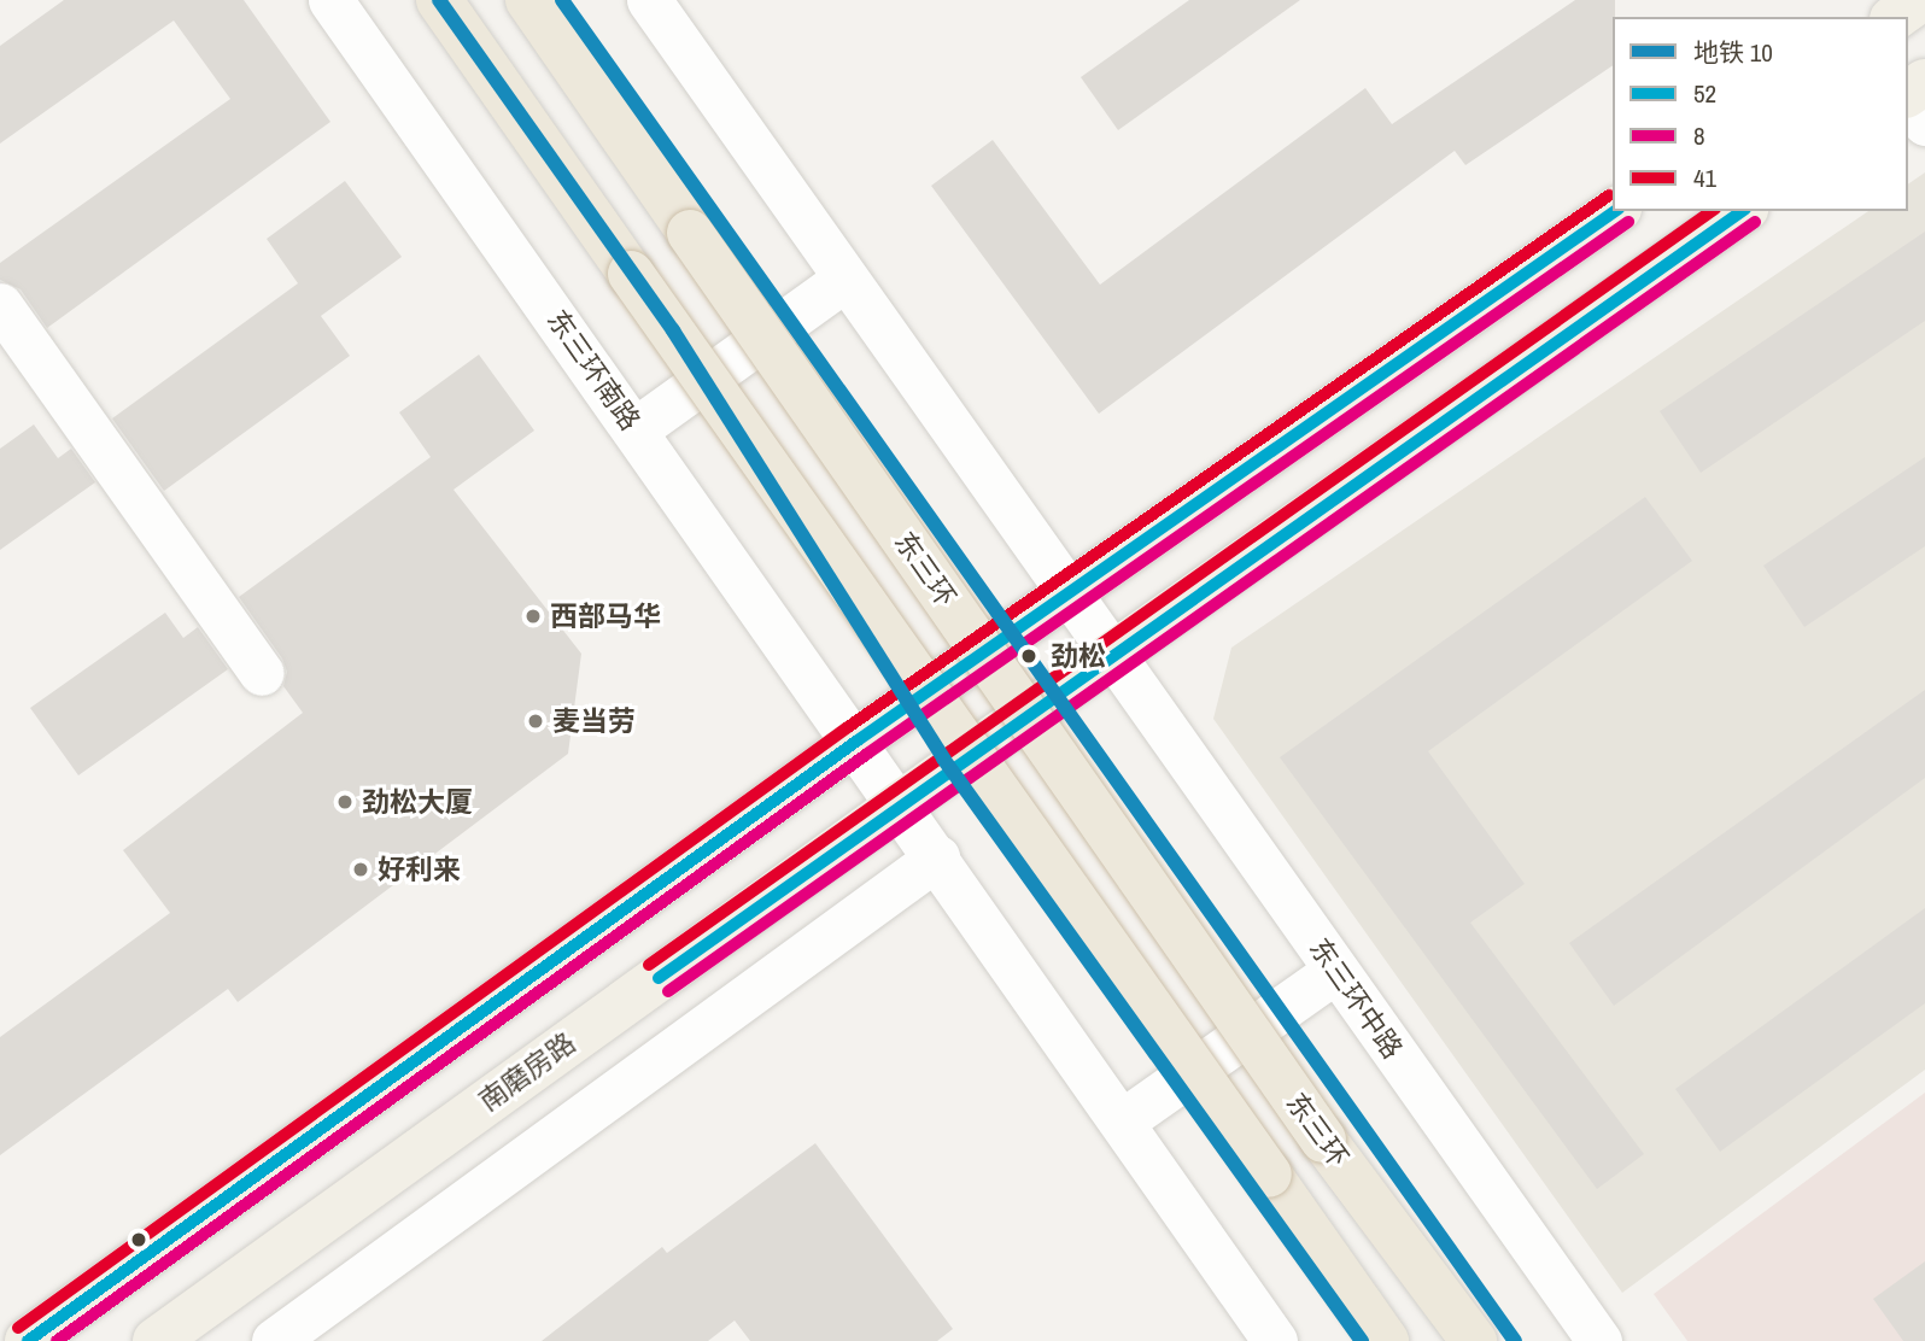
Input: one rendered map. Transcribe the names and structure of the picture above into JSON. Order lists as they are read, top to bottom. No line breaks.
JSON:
{"streets":{"highway":["东三环"],"main road":["南磨房路"],"street":["东三环南路","东三环中路"]},"crossings":[["东三环南路","南磨房路"],["东三环中路","南磨房路"]],"places":["西部马华","劲松","麦当劳","劲松大厦","好利来"],"lines":["metro line 10","transit line 41","transit line 52","transit line 8"],"legend":["地铁 10","52","8","41"]}
